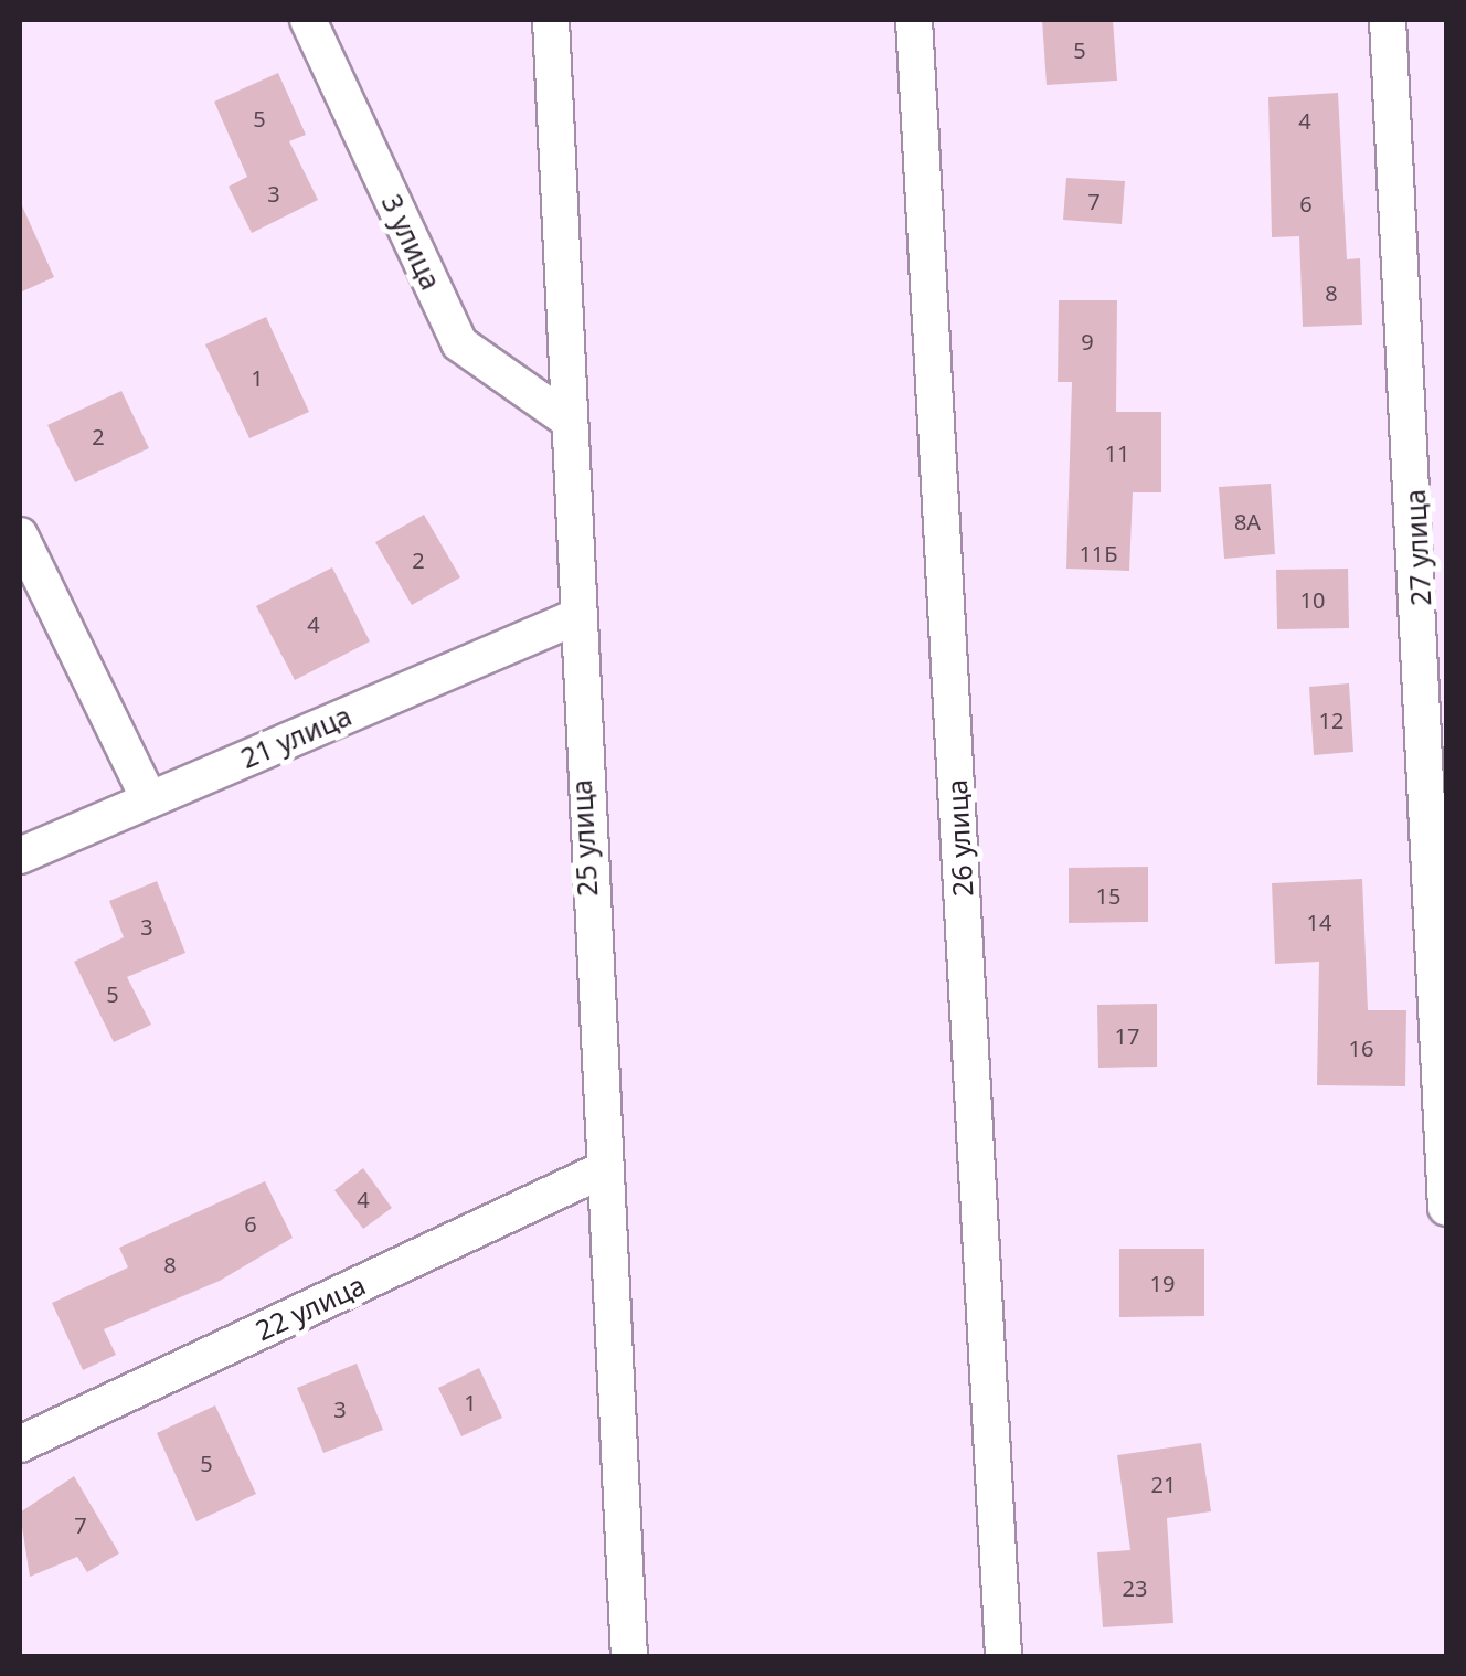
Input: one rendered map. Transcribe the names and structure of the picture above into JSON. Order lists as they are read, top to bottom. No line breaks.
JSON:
{"streets":{"street":["3 улица","27 улица","21 улица","25 улица","26 улица","22 улица"]},"crossings":[["3 улица","25 улица"],["21 улица","25 улица"],["25 улица","22 улица"]],"house_numbers":["5","5","4","3","7","6","8","9","1","2","11","8А","11Б","2","10","4","12","15","14","3","5","17","16","4","6","8","19","1","3","5","21","7","23"]}
